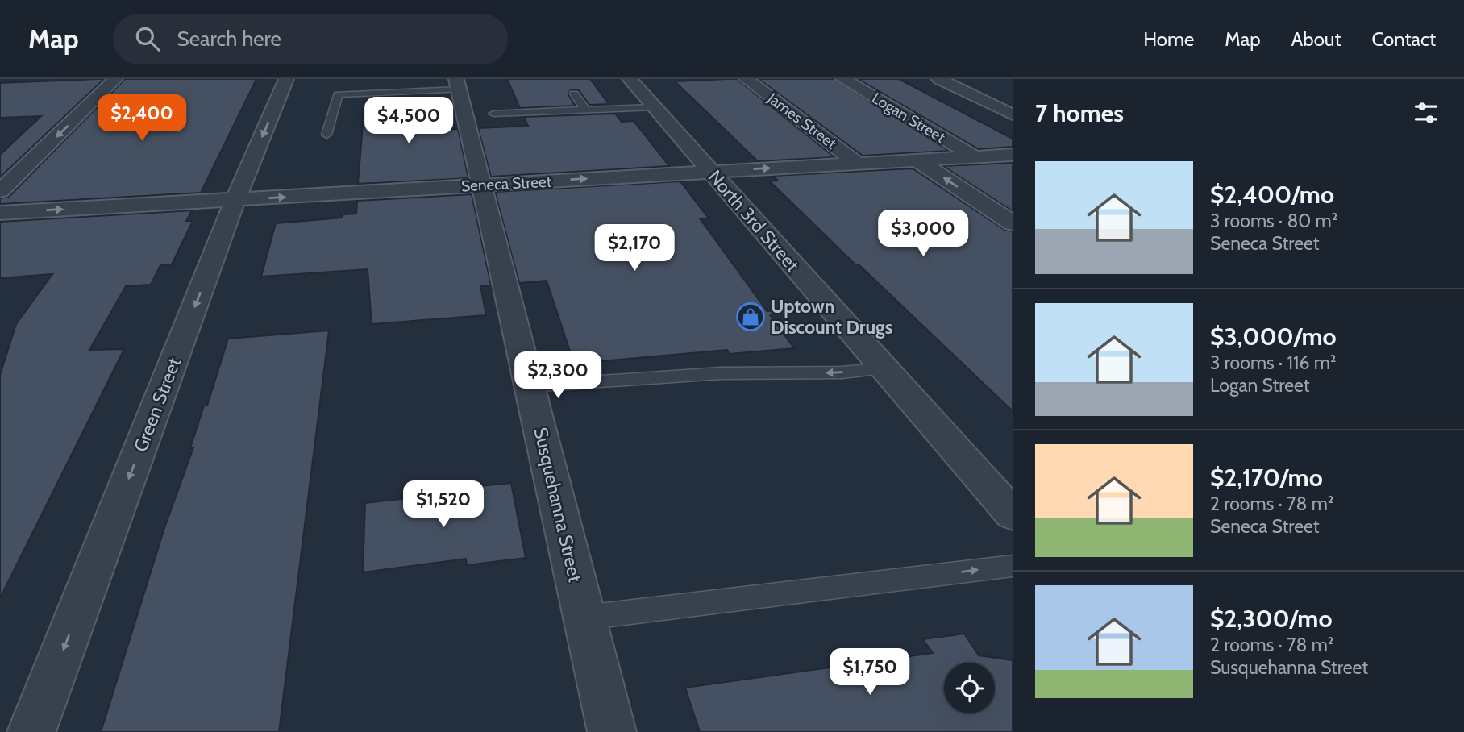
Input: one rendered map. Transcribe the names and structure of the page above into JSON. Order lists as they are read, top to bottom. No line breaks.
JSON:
{"streets":{"street":["Logan Street","James Street","Seneca Street","North 3rd Street","Green Street","Susquehanna Street"]},"crossings":[["Logan Street","Seneca Street"],["James Street","Seneca Street"],["Seneca Street","North 3rd Street"],["Seneca Street","Green Street"],["Seneca Street","Susquehanna Street"]],"one_way":["Seneca Street","Green Street"],"places":{"shop":["Uptown Discount Drugs"]},"page":{"header":"Map","search":"Search here","nav":["Home","Map","About","Contact"],"heading":"7 homes","price":["$2,400","$4,500","$3,000","$2,170","$2,300","$1,520","$1,750"],"list":[{"name":"$2,400/mo","note":"3 rooms · 80 m² · Seneca Street"},{"name":"$3,000/mo","note":"3 rooms · 116 m² · Logan Street"},{"name":"$2,170/mo","note":"2 rooms · 78 m² · Seneca Street"},{"name":"$2,300/mo","note":"2 rooms · 78 m² · Susquehanna Street"}]}}
